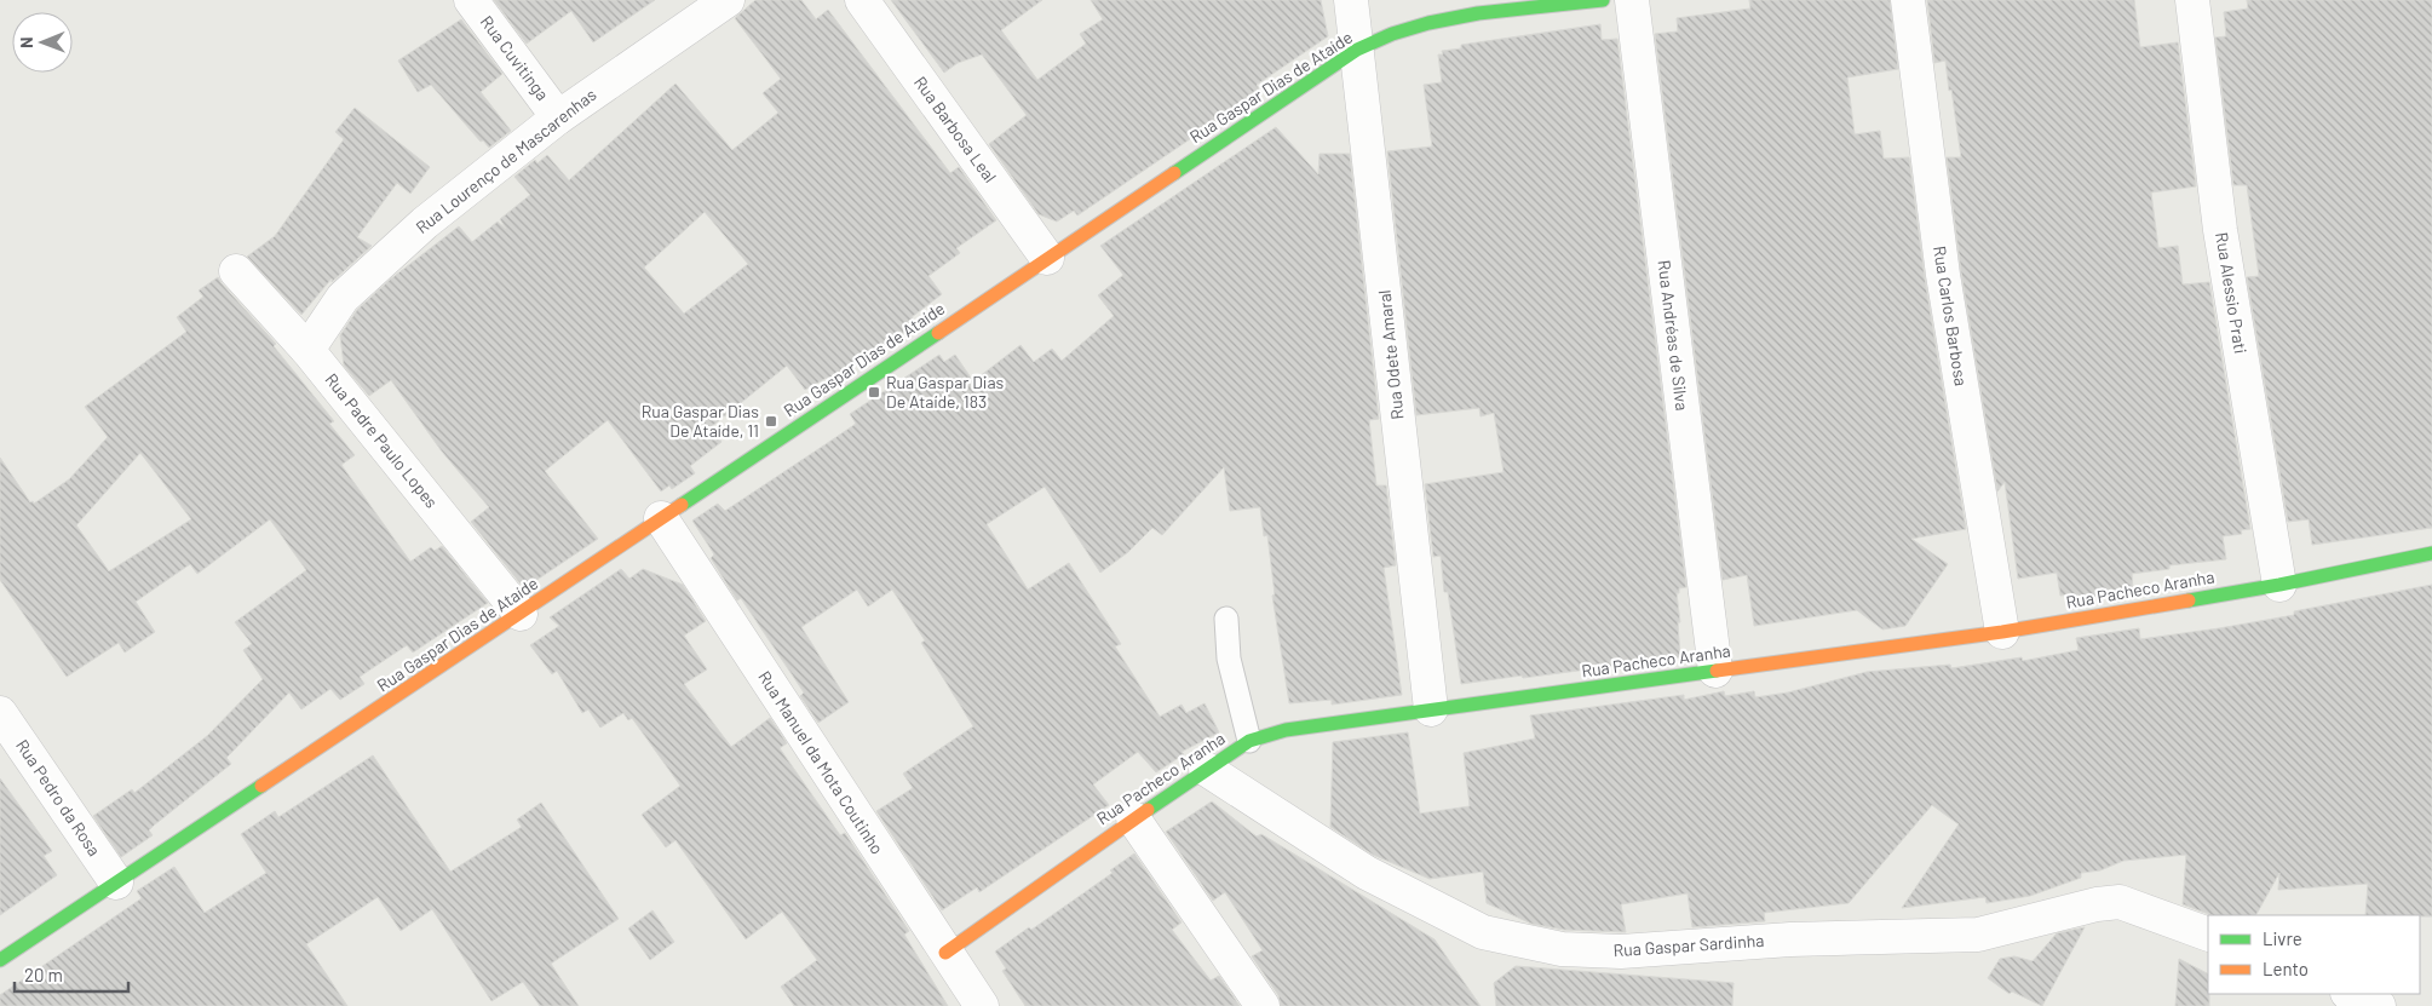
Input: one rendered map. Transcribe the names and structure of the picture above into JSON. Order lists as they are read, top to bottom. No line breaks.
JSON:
{"streets":{"street":["Rua Cuvitinga","Rua Gaspar Dias de Ataíde","Rua Barbosa Leal","Rua Lourenço de Mascarenhas","Rua Alessio Prati","Rua Carlos Barbosa","Rua Andréas de Silva","Rua Odete Amaral","Rua Padre Paulo Lopes","Rua Pacheco Aranha","Rua Manuel da Mota Coutinho","Rua Pedro da Rosa","Rua Gaspar Sardinha"]},"crossings":[["Rua Cuvitinga","Rua Lourenço de Mascarenhas"],["Rua Gaspar Dias de Ataíde","Rua Barbosa Leal"],["Rua Gaspar Dias de Ataíde","Rua Odete Amaral"],["Rua Gaspar Dias de Ataíde","Rua Padre Paulo Lopes"],["Rua Gaspar Dias de Ataíde","Rua Manuel da Mota Coutinho"],["Rua Gaspar Dias de Ataíde","Rua Pedro da Rosa"],["Rua Lourenço de Mascarenhas","Rua Padre Paulo Lopes"],["Rua Alessio Prati","Rua Pacheco Aranha"],["Rua Carlos Barbosa","Rua Pacheco Aranha"],["Rua Andréas de Silva","Rua Pacheco Aranha"],["Rua Odete Amaral","Rua Pacheco Aranha"],["Rua Pacheco Aranha","Rua Manuel da Mota Coutinho"],["Rua Pacheco Aranha","Rua Gaspar Sardinha"]],"places":{"transit":["Rua Gaspar Dias De Ataíde, 183","Rua Gaspar Dias De Ataíde, 11"]},"legend":["Livre","Lento"],"scale_bar":"20 m","north":"left"}
